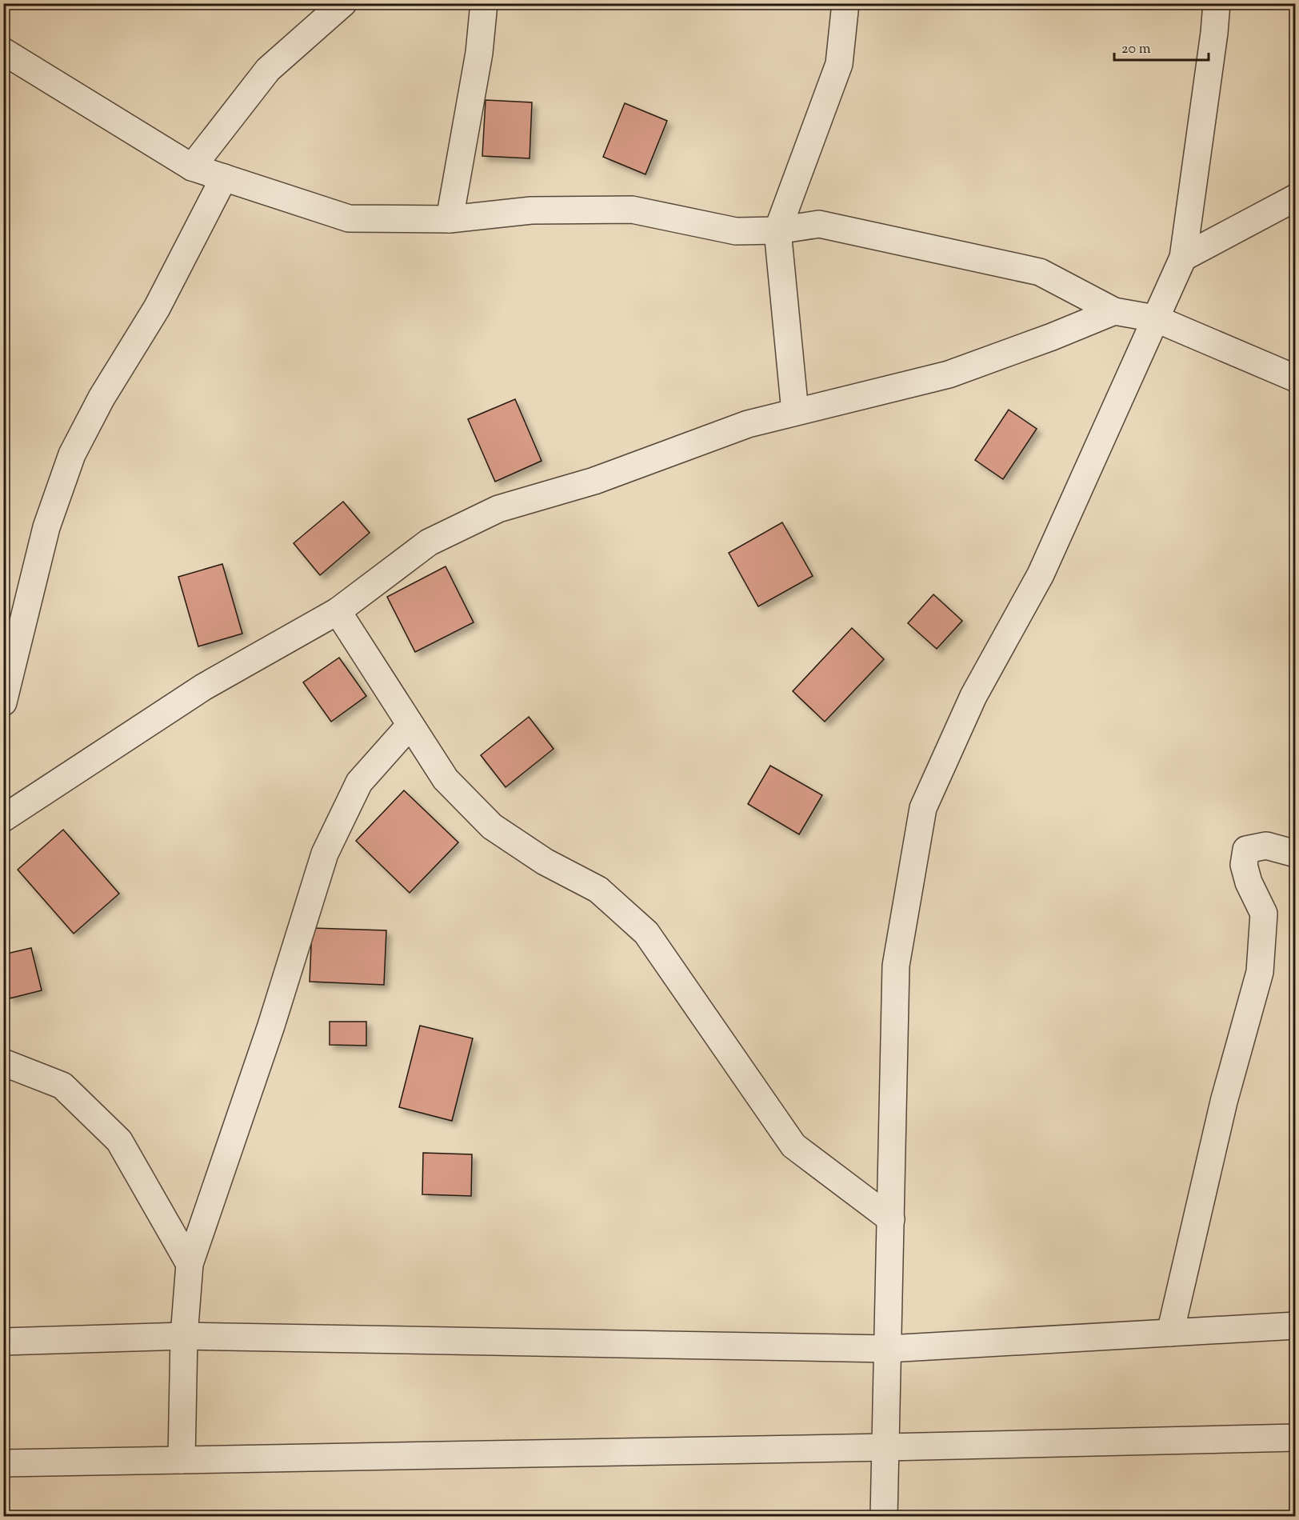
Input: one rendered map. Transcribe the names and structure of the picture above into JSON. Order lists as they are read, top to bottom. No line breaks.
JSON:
{"scale_bar":"20 m"}
